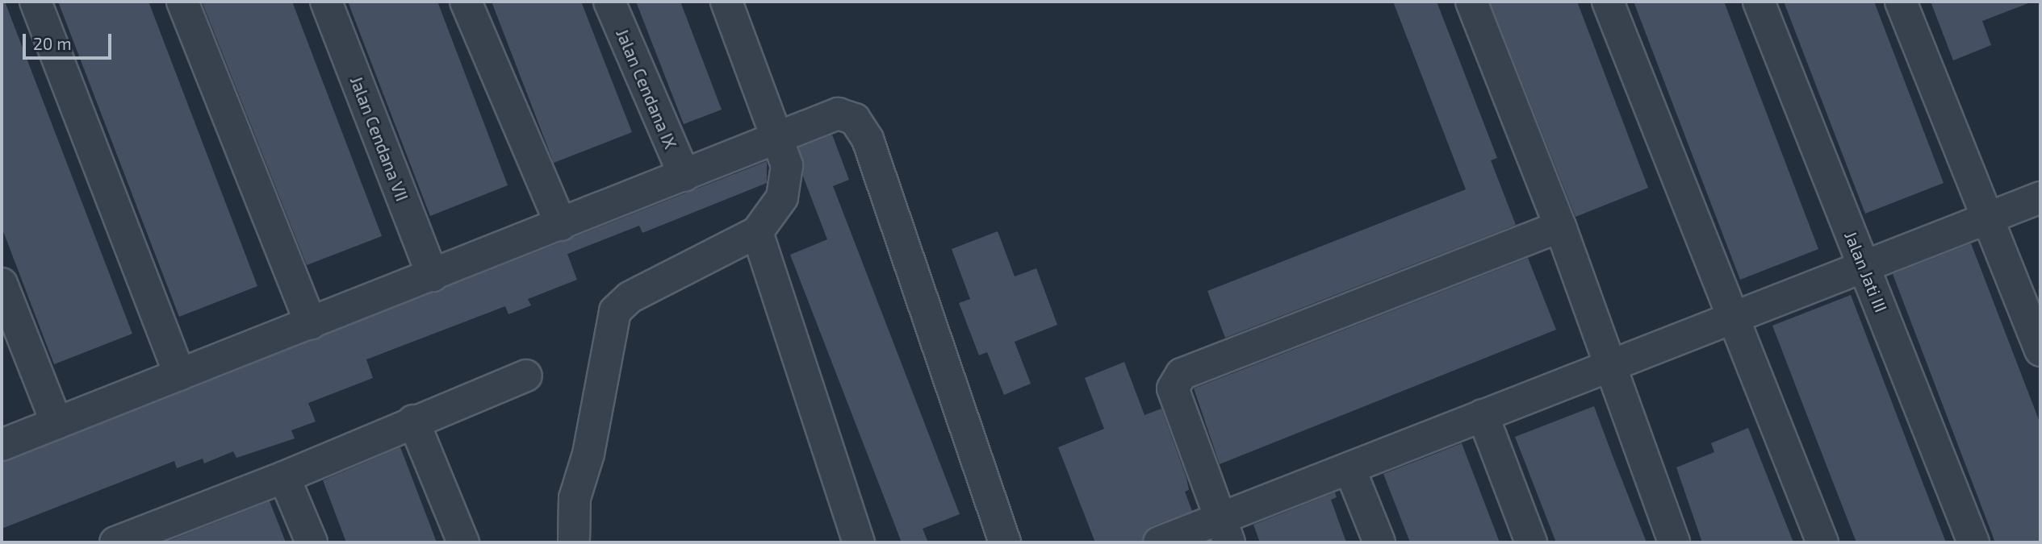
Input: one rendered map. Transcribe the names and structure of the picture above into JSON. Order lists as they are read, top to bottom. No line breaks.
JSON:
{"streets":{"street":["Jalan Cendana IX","Jalan Cendana VII","Jalan Jati III"]},"scale_bar":"20 m"}
